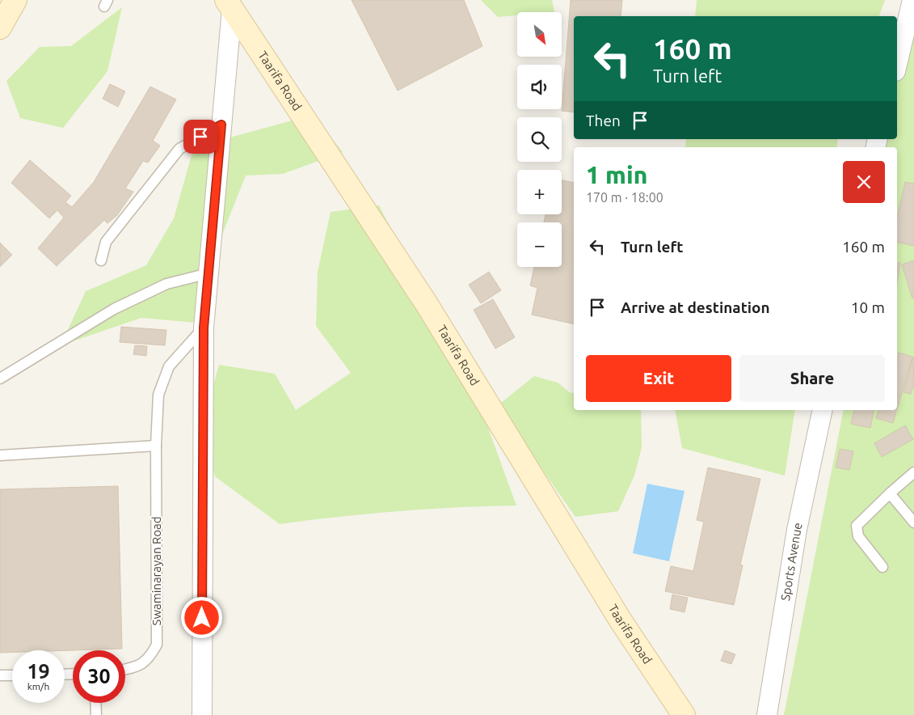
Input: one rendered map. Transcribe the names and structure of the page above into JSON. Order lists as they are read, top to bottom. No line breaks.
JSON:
{"streets":{"street":["Taarifa Road","Sports Avenue"],"lane":["Swaminarayan Road"]},"north":"bottom right","page":{"map_buttons":["+","−"],"turn":["160 m","Turn left"],"then":"Then","heading":["1 min","170 m · 18:00"],"list":[{"name":"Turn left","value":"160 m"},{"name":"Arrive at destination","value":"10 m"}],"buttons":["Exit","Share"],"speed":"19 km/h","limit":"30"}}
